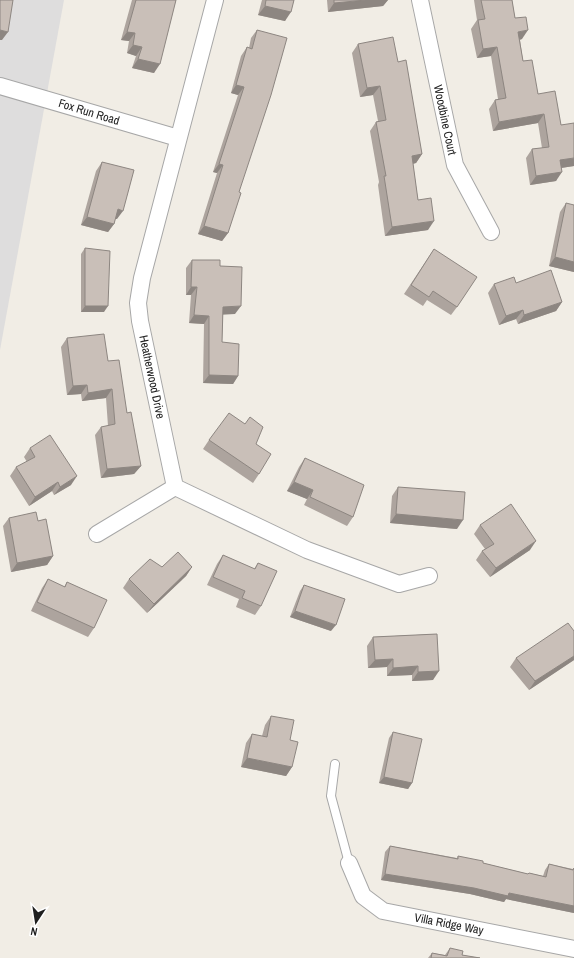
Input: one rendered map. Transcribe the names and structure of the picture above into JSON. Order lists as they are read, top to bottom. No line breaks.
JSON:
{"streets":{"street":["Fox Run Road","Woodbine Court","Heatherwood Drive","Villa Ridge Way"]},"crossings":[["Fox Run Road","Heatherwood Drive"]],"north":"bottom"}
